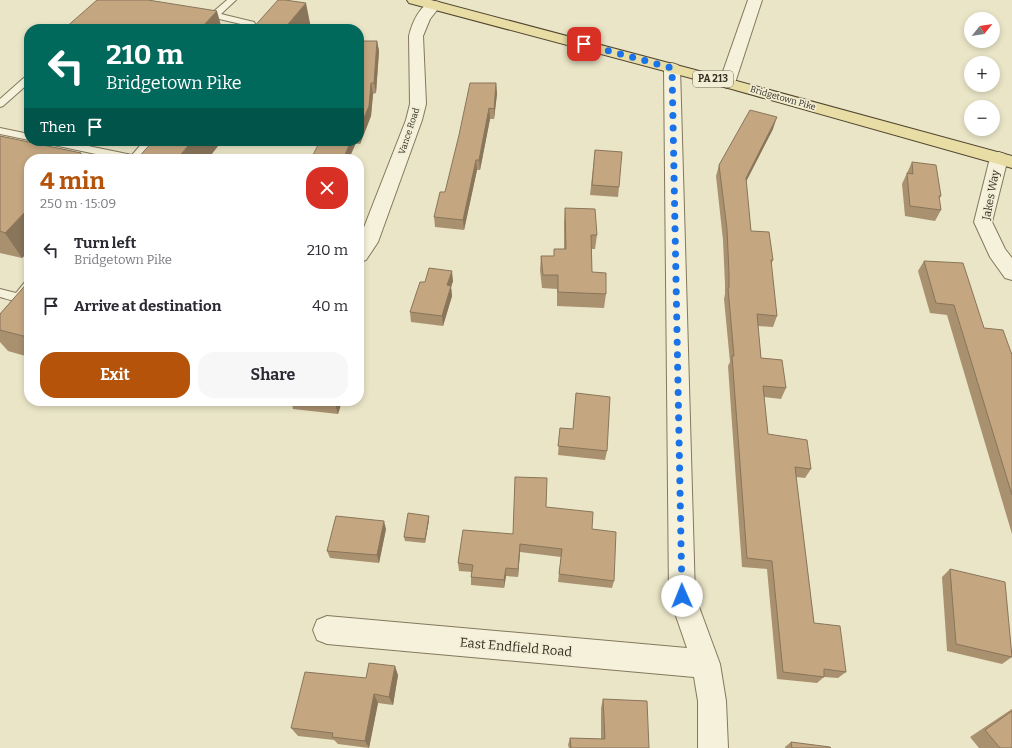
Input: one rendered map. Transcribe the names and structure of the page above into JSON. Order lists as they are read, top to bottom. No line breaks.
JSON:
{"streets":{"main road":["PA 213","Bridgetown Pike"],"street":["Vance Road","Jakes Way","East Endfield Road"]},"crossings":[["Bridgetown Pike","Vance Road"],["Bridgetown Pike","Jakes Way"]],"north":"top right","page":{"map_buttons":["+","−"],"turn":["210 m","Bridgetown Pike"],"then":"Then","heading":["4 min","250 m · 15:09"],"list":[{"name":"Turn left","note":"Bridgetown Pike","value":"210 m"},{"name":"Arrive at destination","value":"40 m"}],"buttons":["Exit","Share"]}}
